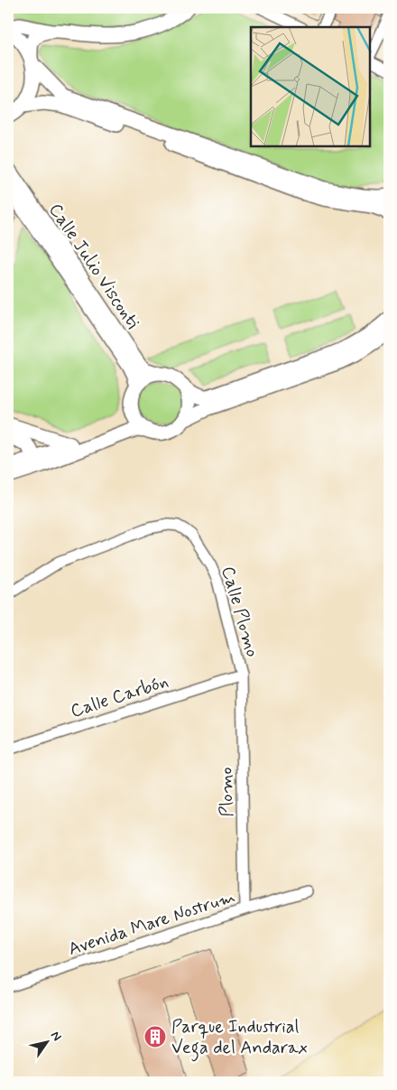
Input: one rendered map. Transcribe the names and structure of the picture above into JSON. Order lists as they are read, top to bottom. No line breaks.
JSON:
{"streets":{"street":["Calle Julio Visconti","Calle Plomo","Calle Carbón","Plomo","Avenida Mare Nostrum"]},"crossings":[["Calle Plomo","Calle Carbón"],["Calle Plomo","Plomo"],["Calle Carbón","Plomo"],["Plomo","Avenida Mare Nostrum"]],"places":{"building":["Parque Industrial Vega del Andarax"]},"north":"top right"}
